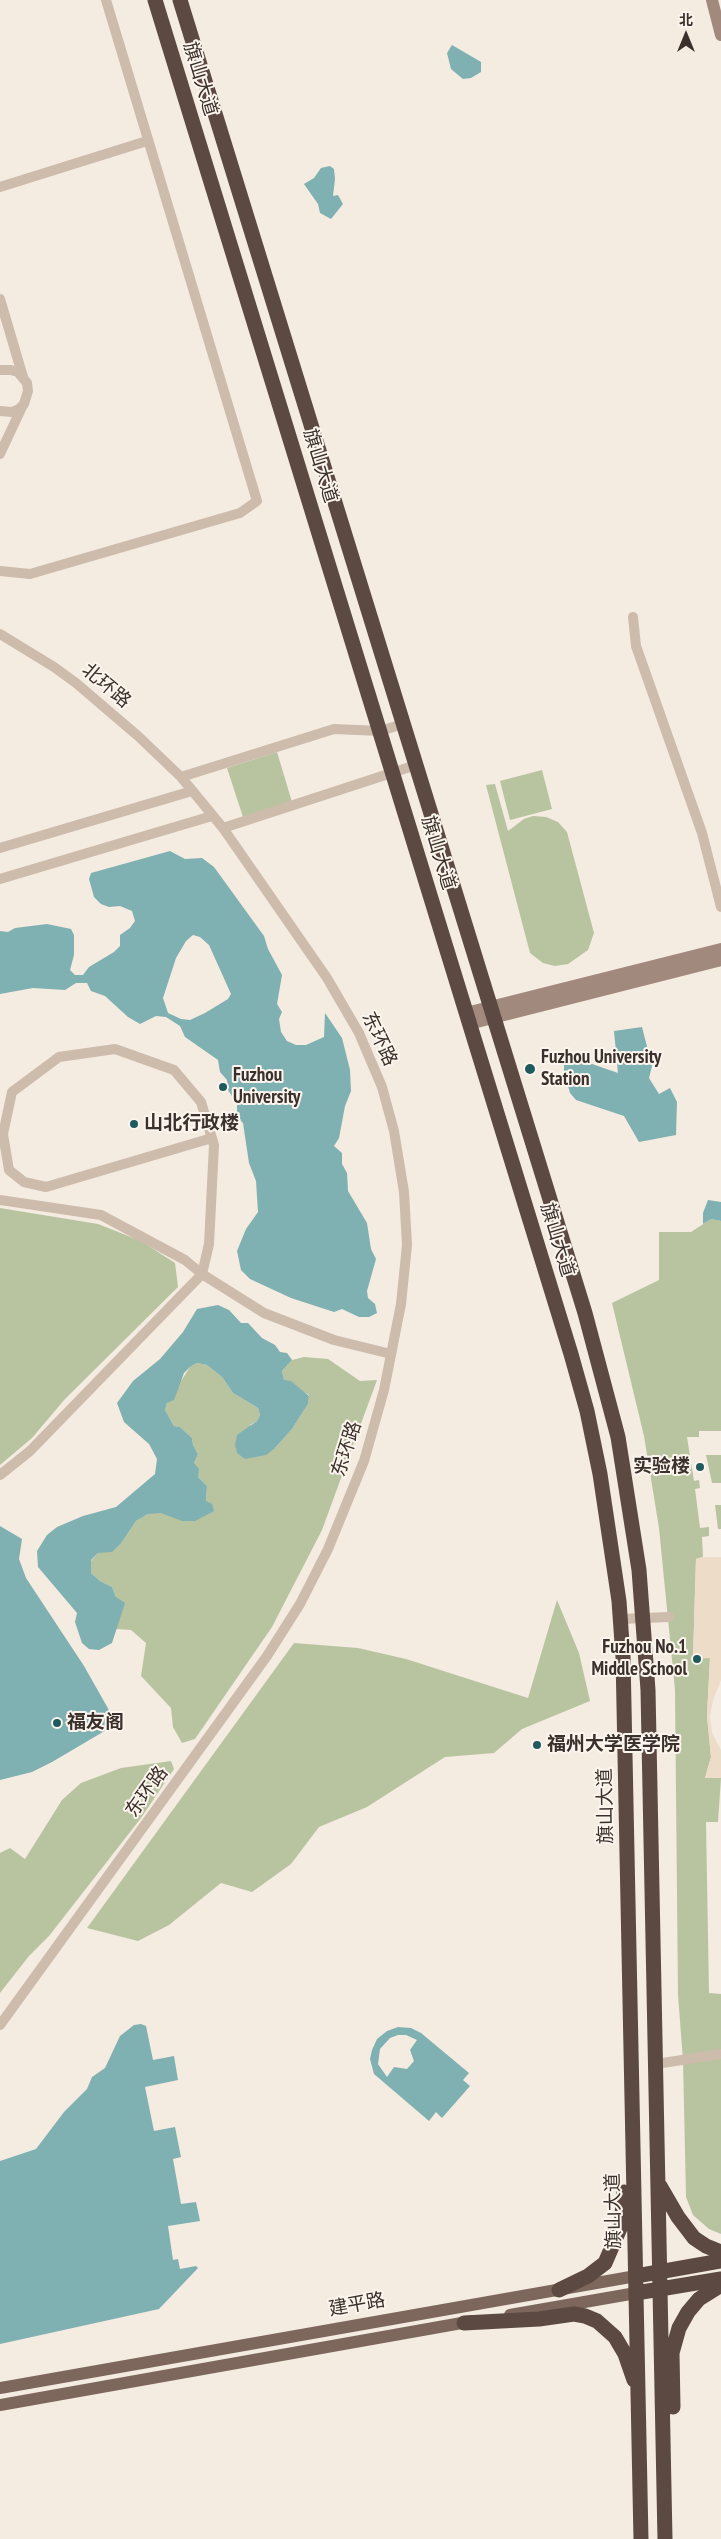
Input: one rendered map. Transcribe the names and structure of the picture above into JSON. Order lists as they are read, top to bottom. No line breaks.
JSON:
{"streets":{"highway":["旗山大道","建平路"],"street":["北环路","东环路"]},"crossings":[["旗山大道","建平路"],["北环路","东环路"]],"places":["Fuzhou University Station","Fuzhou University","山北行政楼","实验楼","Fuzhou No.1 Middle School","福友阁","福州大学医学院"],"north":"top"}
